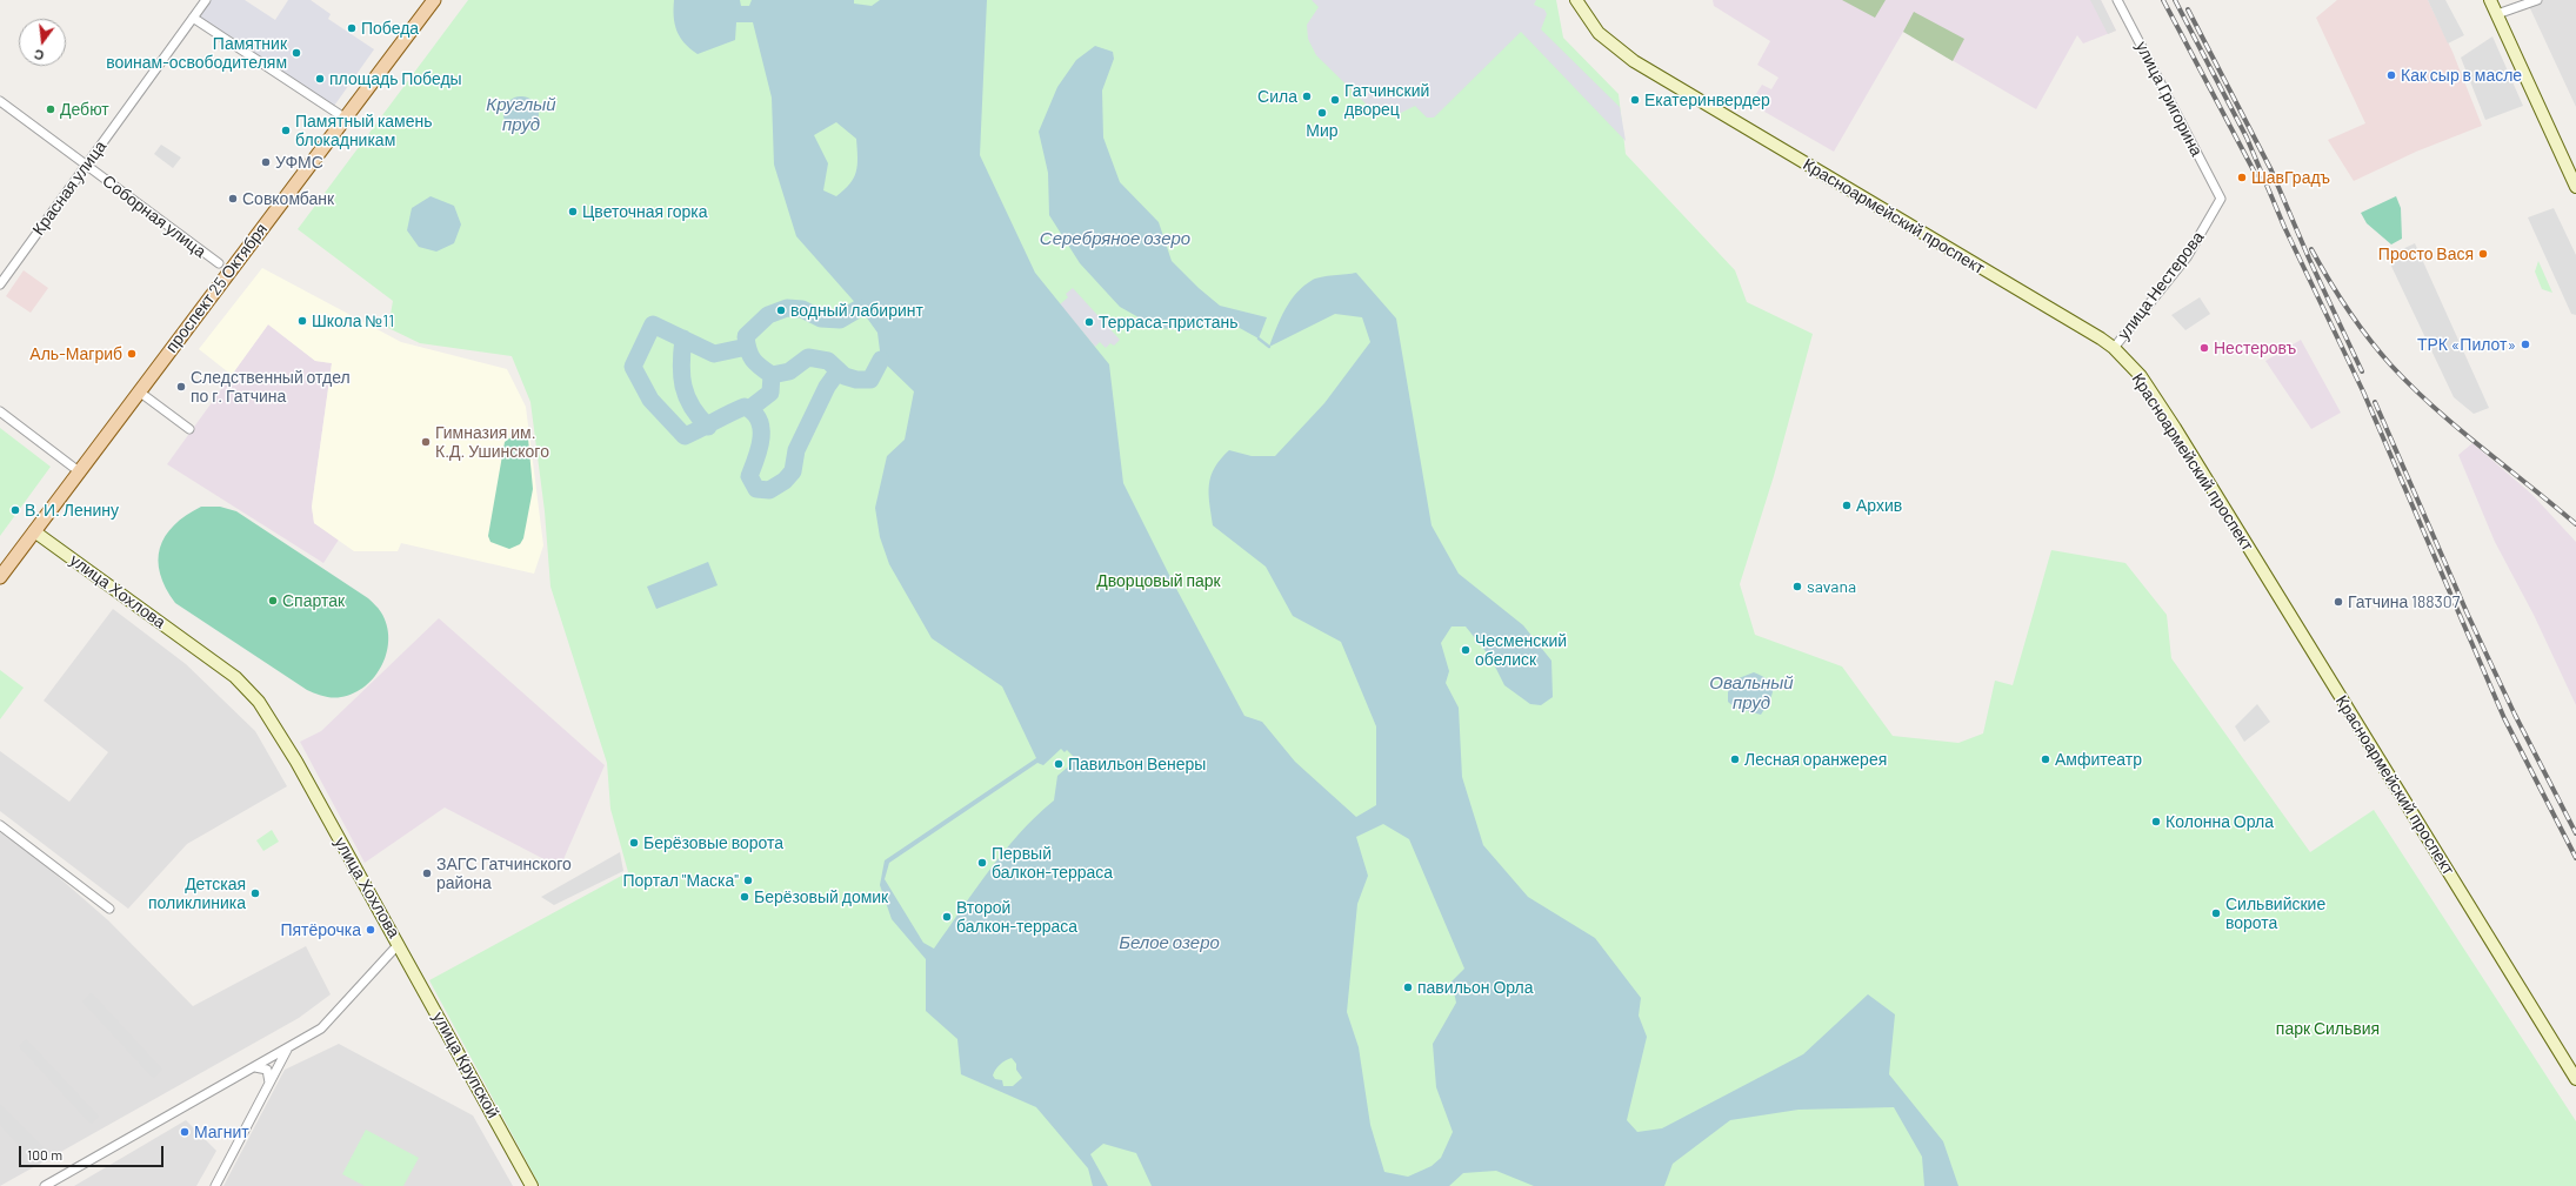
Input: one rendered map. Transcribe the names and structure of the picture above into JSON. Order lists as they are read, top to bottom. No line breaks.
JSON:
{"streets":{"main road":["Красноармейский проспект","проспект 25 Октября","улица Хохлова","улица Крупской"],"street":["улица Григорина","Красная улица","Соборная улица","улица Нестерова"]},"crossings":[["улица Григорина","улица Нестерова"],["Красная улица","Соборная улица"],["Красноармейский проспект","улица Нестерова"],["проспект 25 Октября","улица Хохлова"],["улица Хохлова","улица Крупской"]],"water":["Круглый пруд","Серебряное озеро","Овальный пруд","Белое озеро"],"parks":["Дворцовый парк","парк Сильвия"],"places":["Победа","Памятник воинам-освободителям","Как сыр в масле","площадь Победы","Сила","Гатчинский дворец","Екатеринвердер","Дебют","Мир","Памятный камень блокадникам","УФМС","ШавГрадъ","Совкомбанк","Цветочная горка","Просто Вася","водный лабиринт","Школа №11","Терраса-пристань","ТРК «Пилот»","Нестеровъ","Аль-Магриб","Следственный отдел по г. Гатчина","Гимназия им. К.Д. Ушинского","Архив","В. И. Ленину","savana","Спартак","Гатчина 188307","Чесменский обелиск","Лесная оранжерея","Амфитеатр","Павильон Венеры","Колонна Орла","Берёзовые ворота","Первый балкон-терраса","ЗАГС Гатчинского района","Портал \"Маска\"","Детская поликлиника","Берёзовый домик","Сильвийские ворота","Второй балкон-терраса","Пятёрочка","павильон Орла","Магнит"],"scale_bar":"100 m","north":"bottom"}
